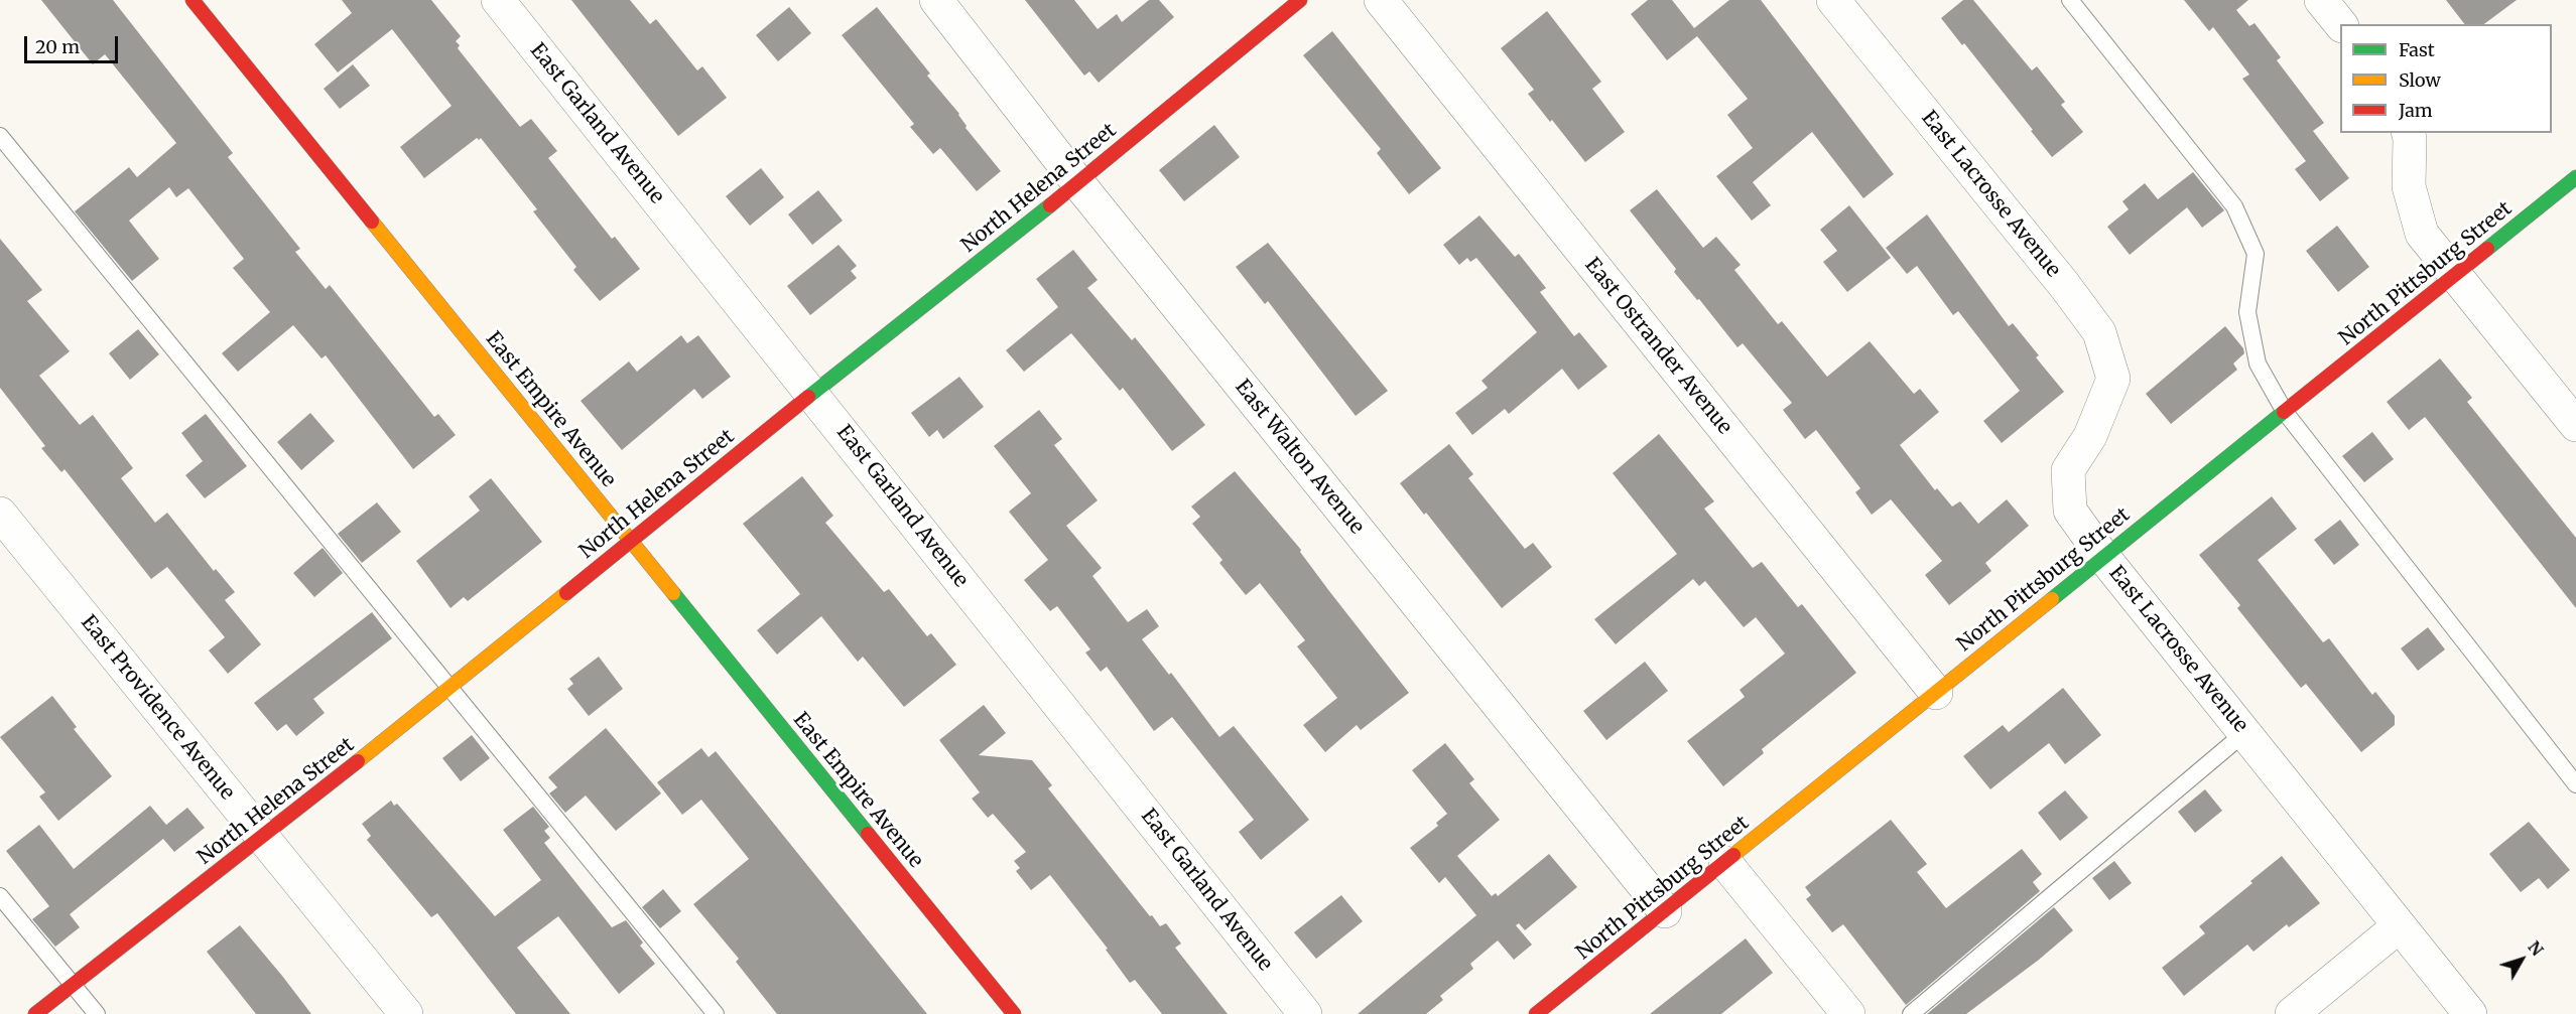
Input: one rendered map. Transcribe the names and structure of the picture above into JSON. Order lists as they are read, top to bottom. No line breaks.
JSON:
{"streets":{"street":["East Garland Avenue","North Helena Street","East Lacrosse Avenue","North Pittsburg Street","East Ostrander Avenue","East Empire Avenue","East Walton Avenue","East Providence Avenue"]},"crossings":[["East Garland Avenue","North Helena Street"],["North Helena Street","East Empire Avenue"],["North Helena Street","East Walton Avenue"],["North Helena Street","East Providence Avenue"],["East Lacrosse Avenue","North Pittsburg Street"],["North Pittsburg Street","East Ostrander Avenue"],["North Pittsburg Street","East Walton Avenue"]],"legend":["Fast","Slow","Jam"],"scale_bar":"20 m","north":"top right"}
